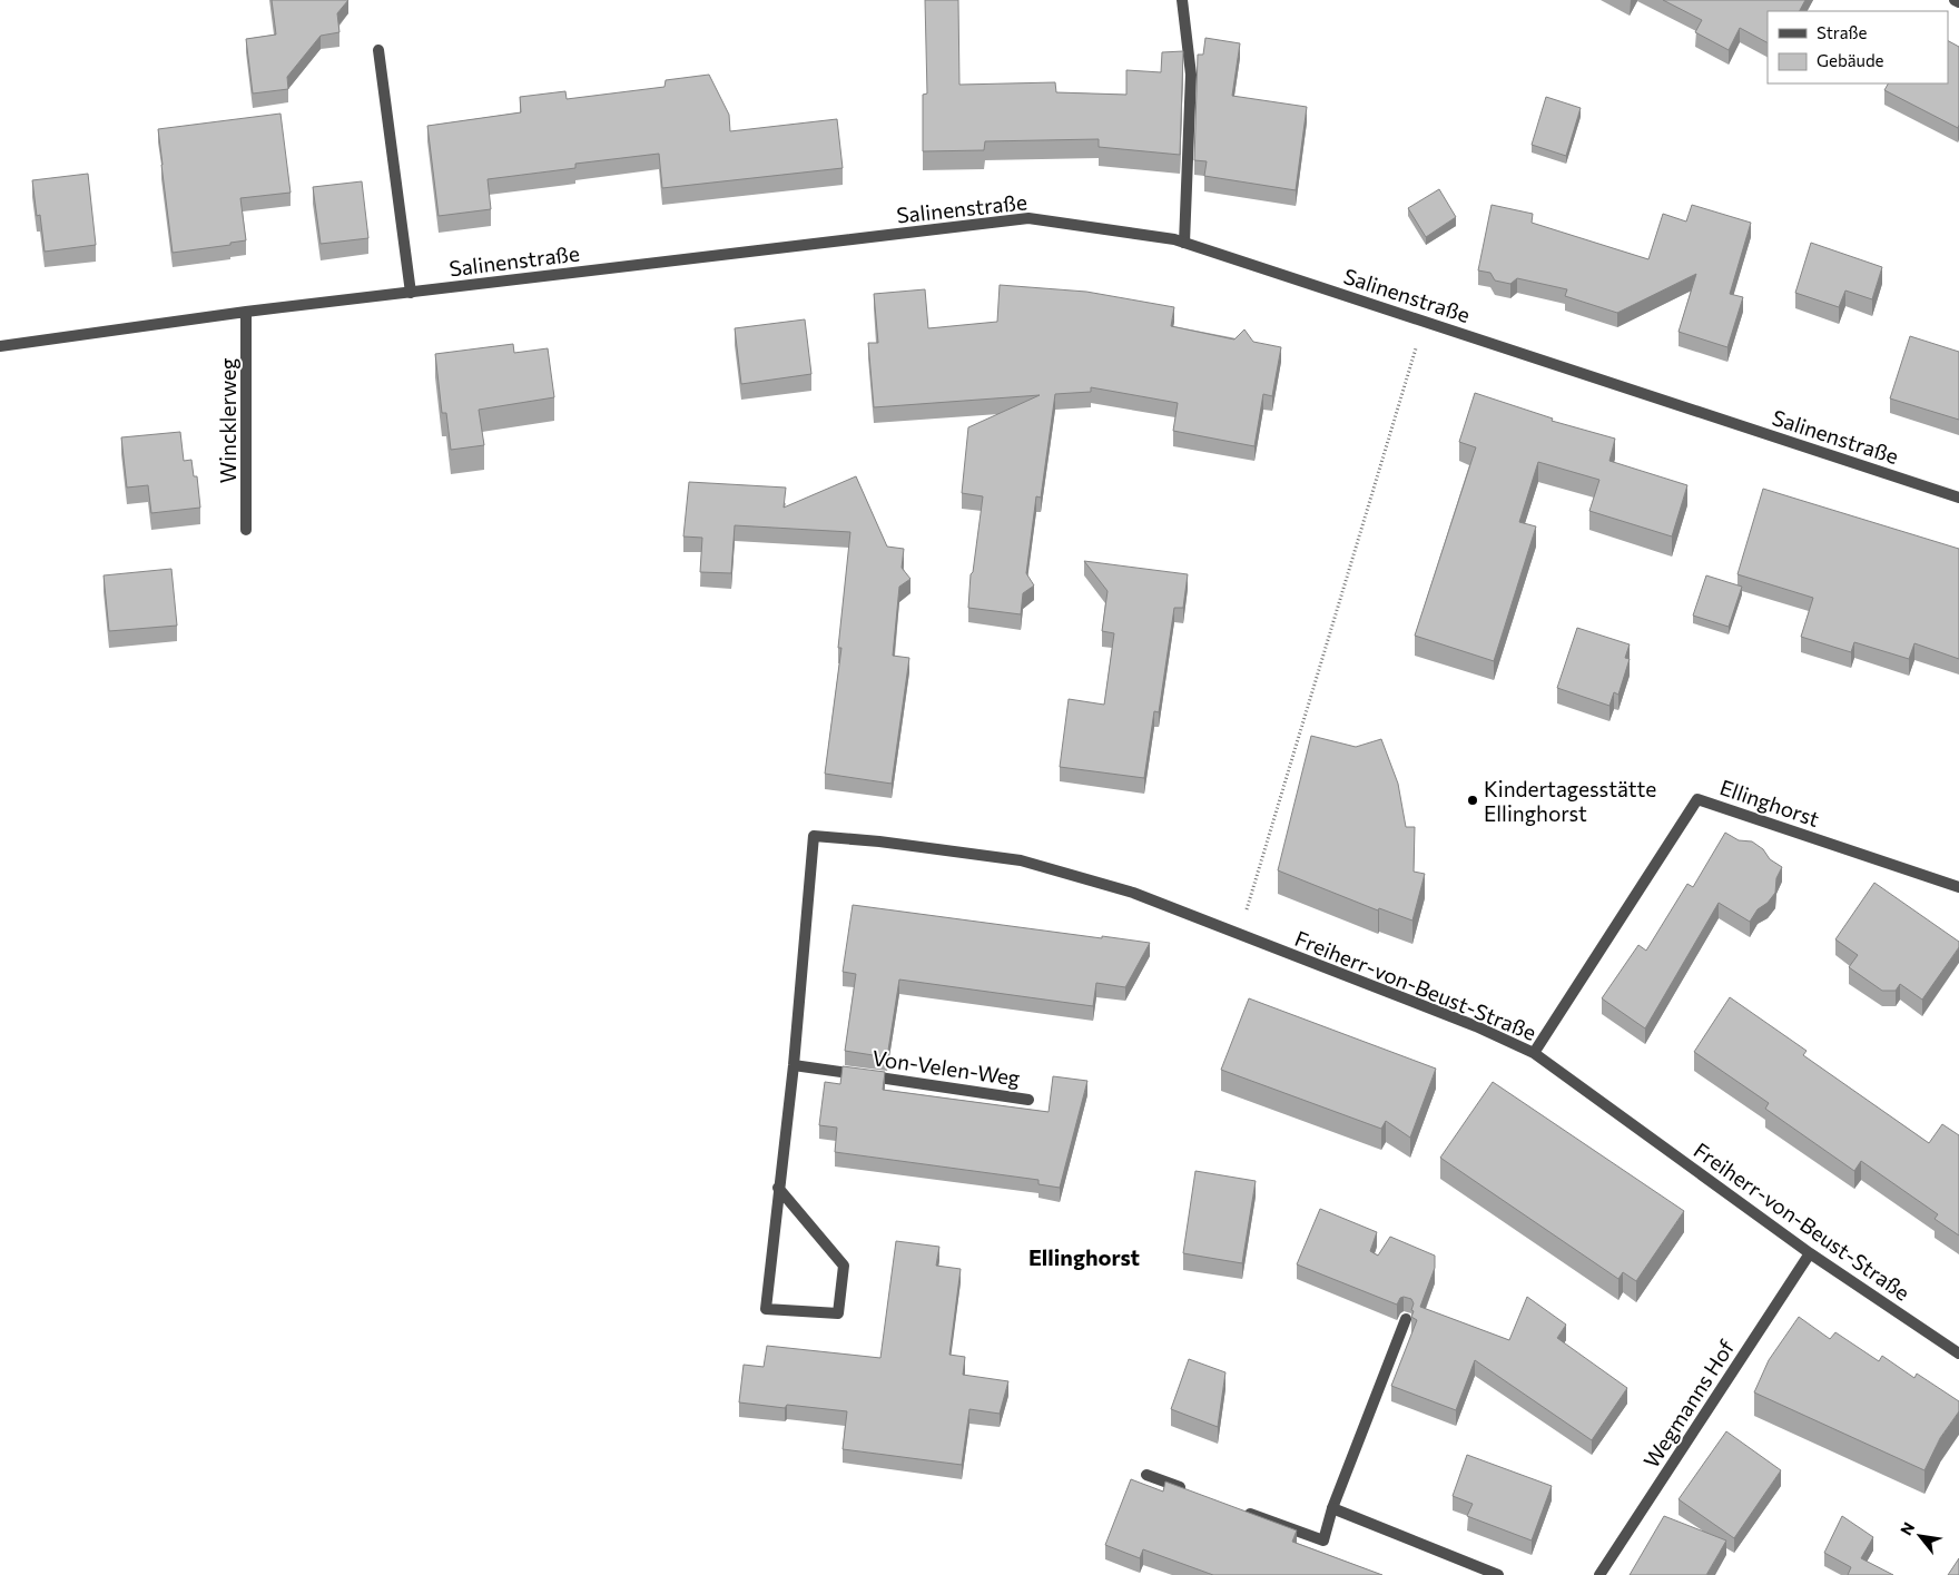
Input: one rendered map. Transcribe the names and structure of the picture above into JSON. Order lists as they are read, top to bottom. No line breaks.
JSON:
{"streets":{"street":["Salinenstraße","Wincklerweg","Ellinghorst","Freiherr-von-Beust-Straße","Von-Velen-Weg","Wegmanns Hof"]},"crossings":[["Salinenstraße","Wincklerweg"],["Ellinghorst","Freiherr-von-Beust-Straße"],["Freiherr-von-Beust-Straße","Von-Velen-Weg"],["Freiherr-von-Beust-Straße","Wegmanns Hof"]],"districts":["Ellinghorst"],"places":["Kindertagesstätte Ellinghorst"],"legend":["Straße","Gebäude"],"north":"top left"}
